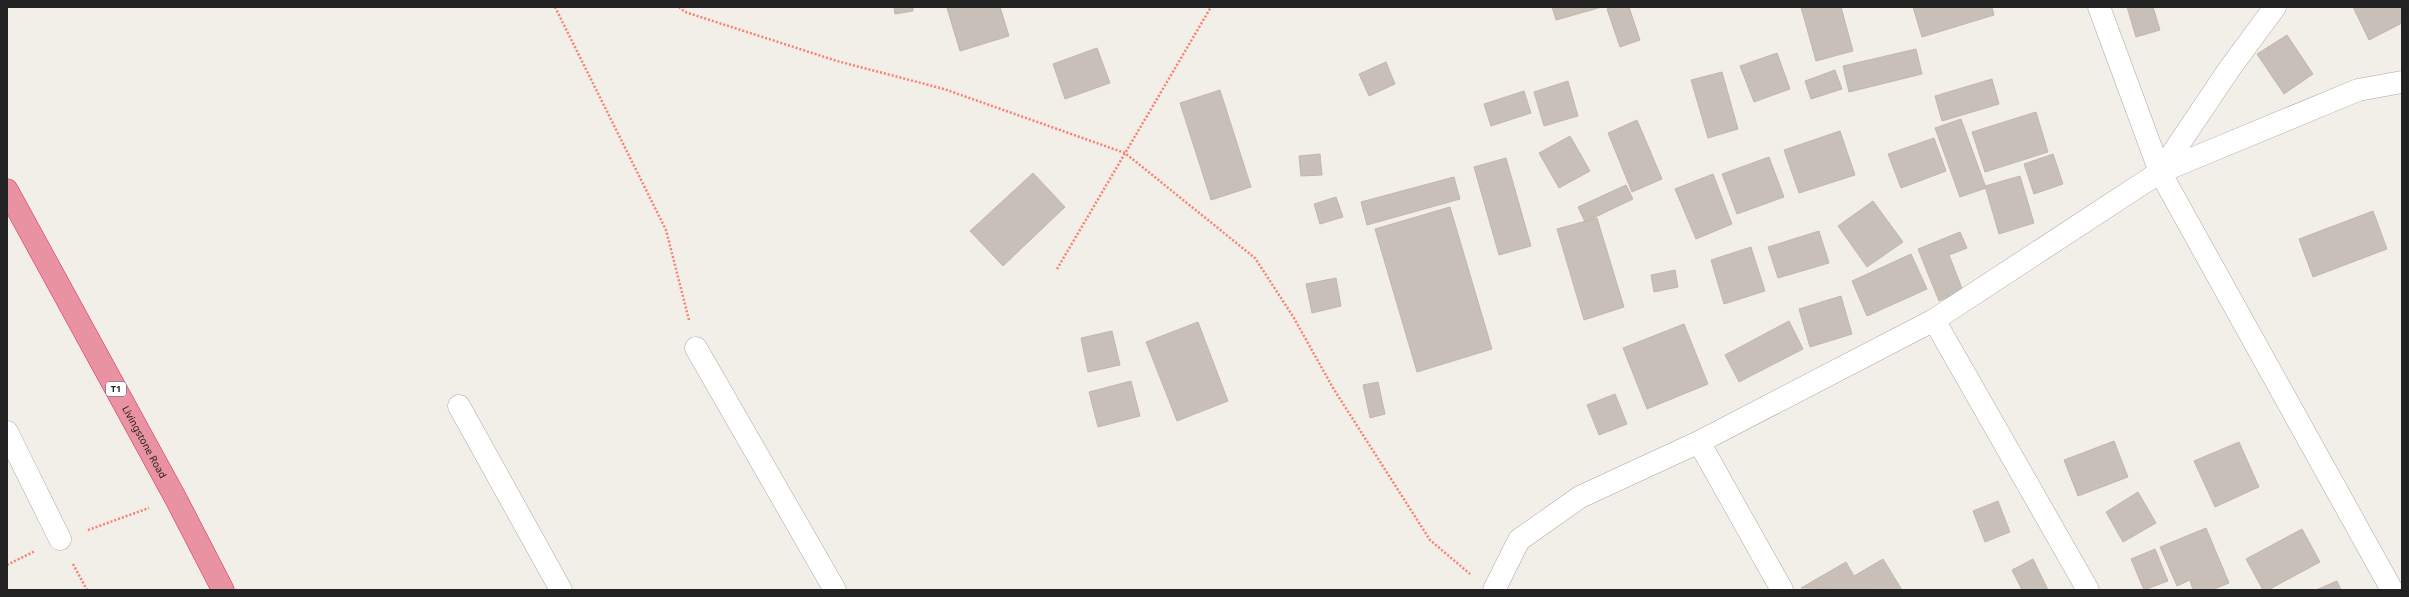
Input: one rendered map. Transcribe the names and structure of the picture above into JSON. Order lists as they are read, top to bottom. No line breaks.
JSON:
{"streets":{"highway":["T1","Livingstone Road"]}}
